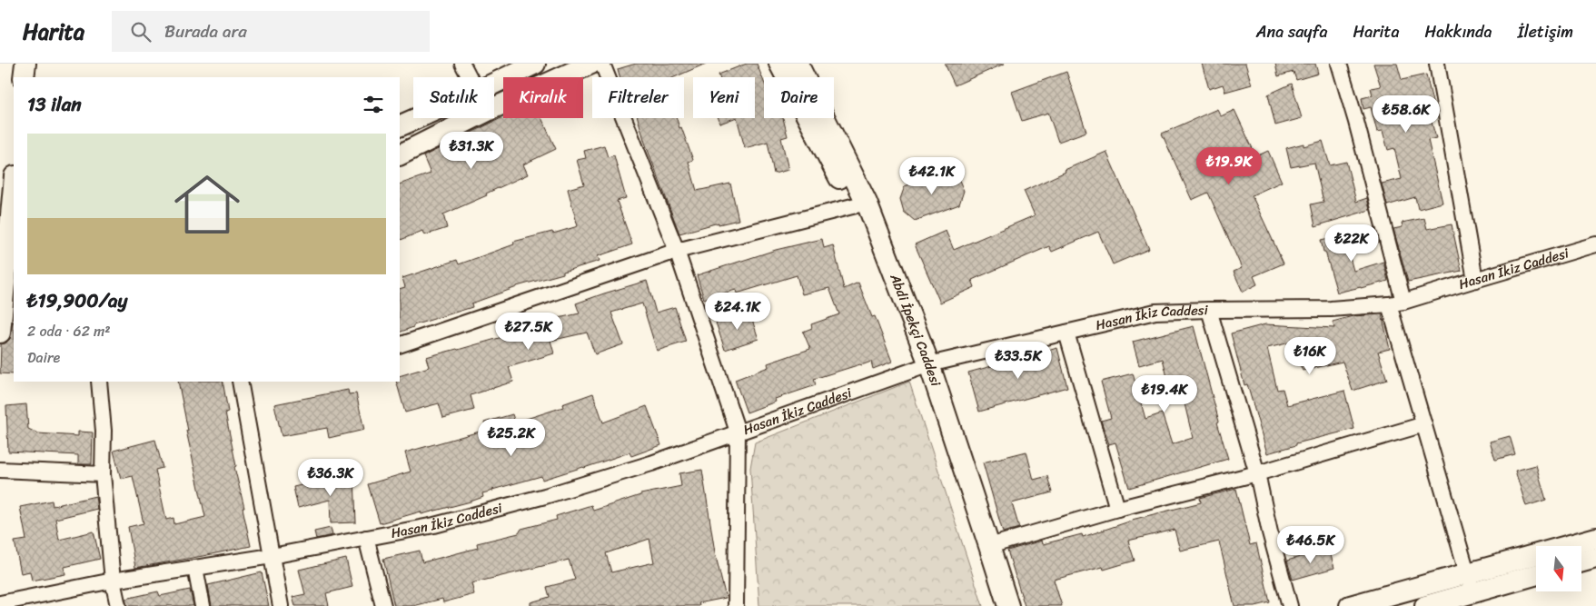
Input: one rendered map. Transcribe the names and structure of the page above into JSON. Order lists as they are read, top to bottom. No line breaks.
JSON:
{"streets":{"street":["Hasan İkiz Caddesi","Abdi İpekçi Caddesi"]},"crossings":[["Hasan İkiz Caddesi","Abdi İpekçi Caddesi"]],"north":"bottom","page":{"header":"Harita","search":"Burada ara","nav":["Ana sayfa","Harita","Hakkında","İletişim"],"chip":["Satılık","Kiralık","Filtreler","Yeni","Daire"],"heading":"13 ilan","price":["₺58.6K","₺31.3K","₺19.9K","₺42.1K","₺22K","₺24.1K","₺27.5K","₺16K","₺33.5K","₺19.4K","₺25.2K","₺36.3K","₺46.5K"],"list":[{"name":"₺19,900/ay","note":"2 oda · 62 m² · Daire"}]}}
